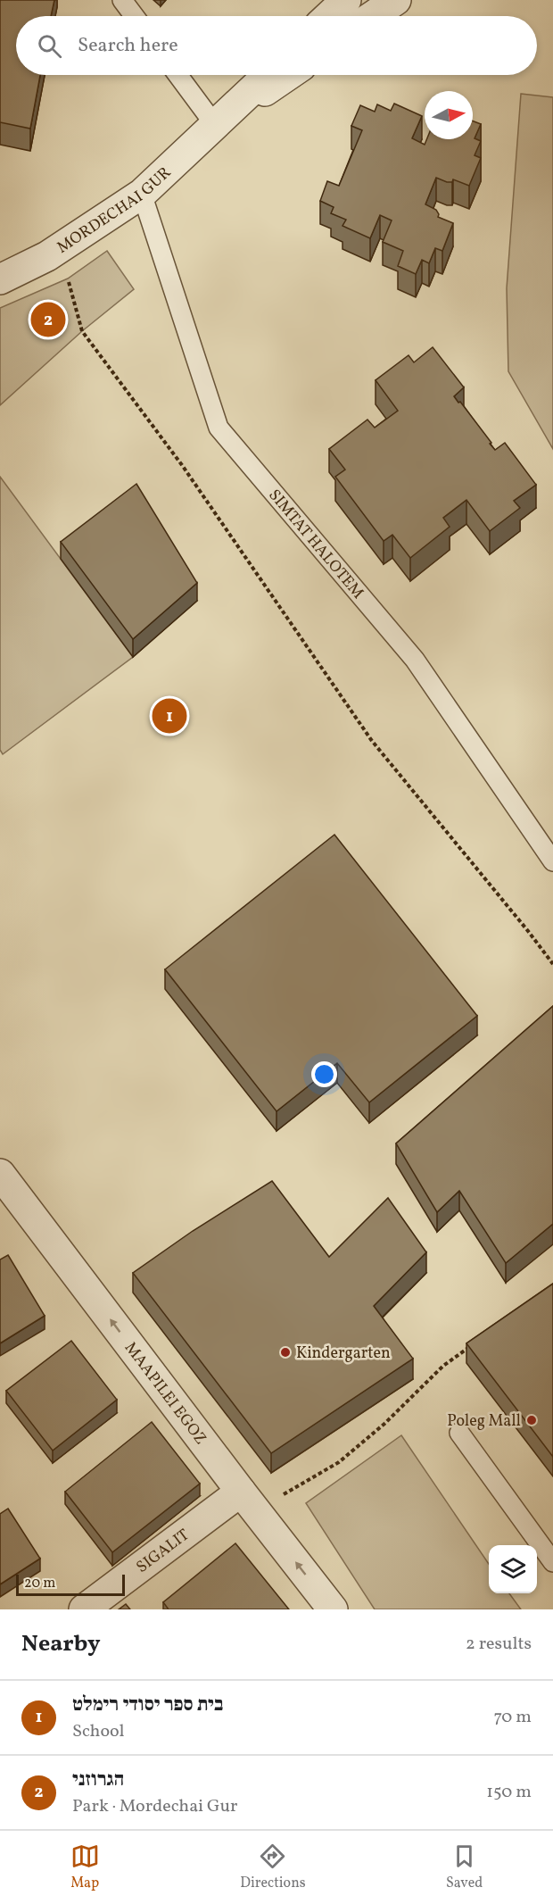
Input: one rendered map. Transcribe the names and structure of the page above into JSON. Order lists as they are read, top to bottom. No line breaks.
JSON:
{"streets":{"street":["MORDECHAI GUR","MAAPILEI EGOZ","SIGALIT"],"lane":["SIMTAT HALOTEM"]},"crossings":[["MORDECHAI GUR","SIMTAT HALOTEM"],["MAAPILEI EGOZ","SIGALIT"]],"one_way":["MAAPILEI EGOZ"],"places":["Kindergarten","Poleg Mall"],"scale_bar":"20 m","north":"right","page":{"search":"Search here","pins":["2","1"],"scale":"20 m","heading":["Nearby","2 results"],"list":[{"mark":"1","name":"בית ספר יסודי רימלט","note":"School","value":"70 m"},{"mark":"2","name":"הגרוזני","note":"Park · Mordechai Gur","value":"150 m"}],"nav":["Map","Directions","Saved"]}}
